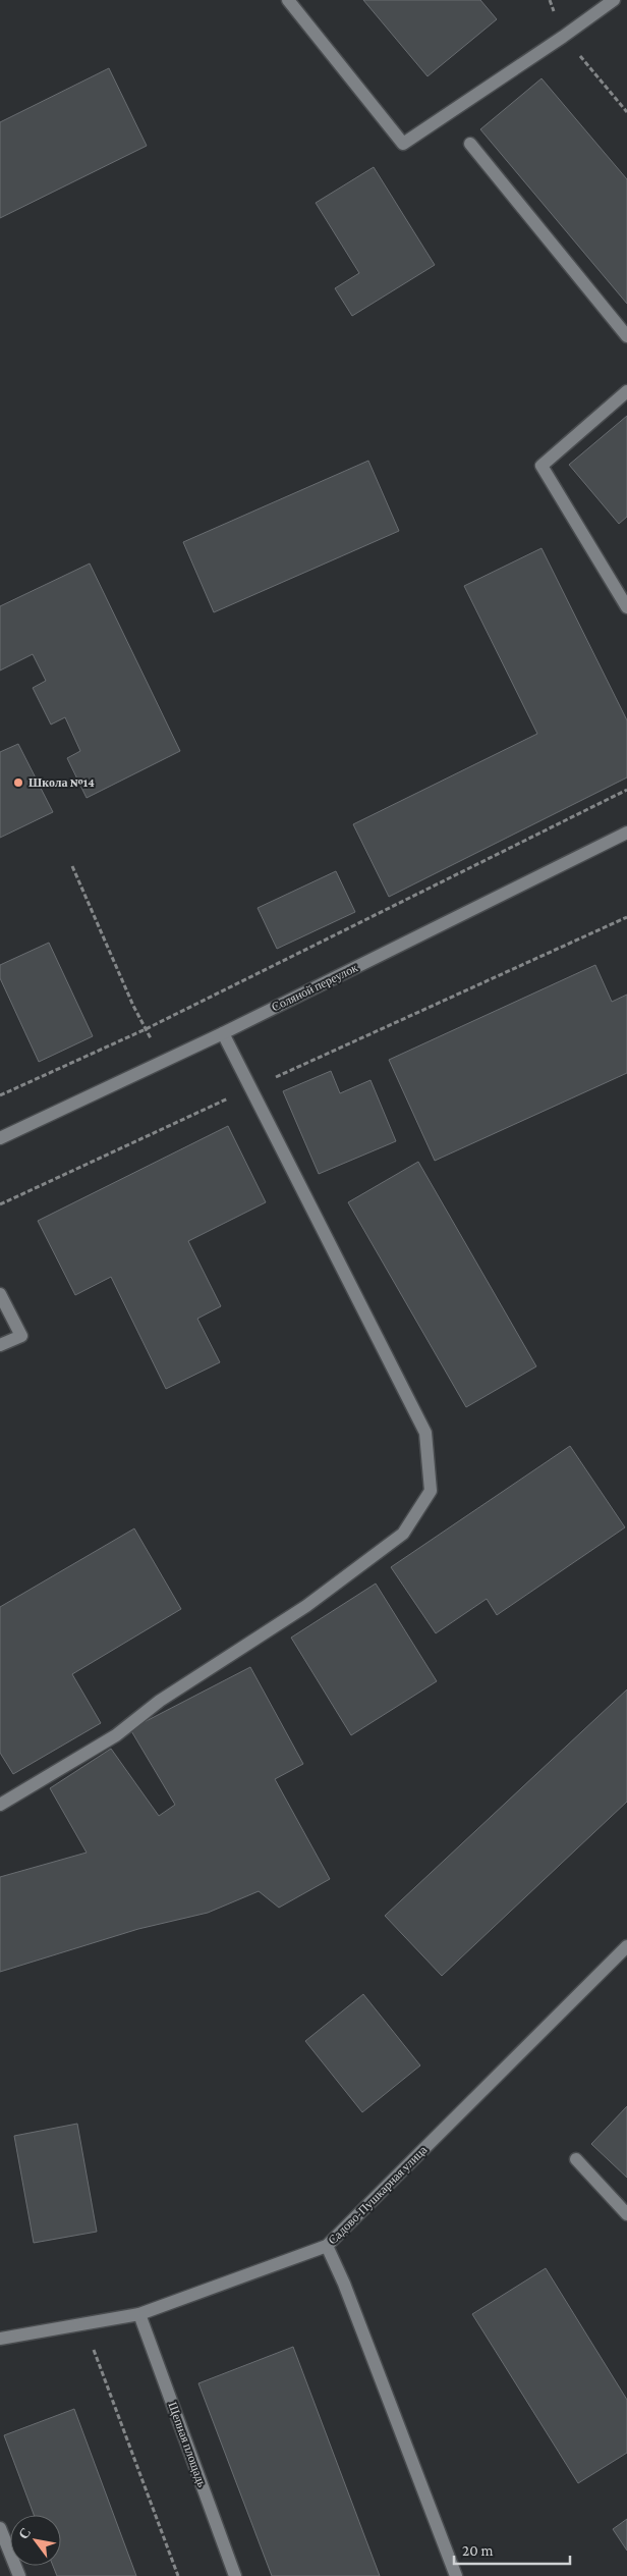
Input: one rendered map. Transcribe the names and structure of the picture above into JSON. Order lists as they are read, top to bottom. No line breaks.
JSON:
{"streets":{"street":["Соляной переулок","Садово-Пушкарная улица","Щепная площадь"]},"crossings":[["Садово-Пушкарная улица","Щепная площадь"]],"places":["Школа №14"],"scale_bar":"20 m","north":"top left"}
